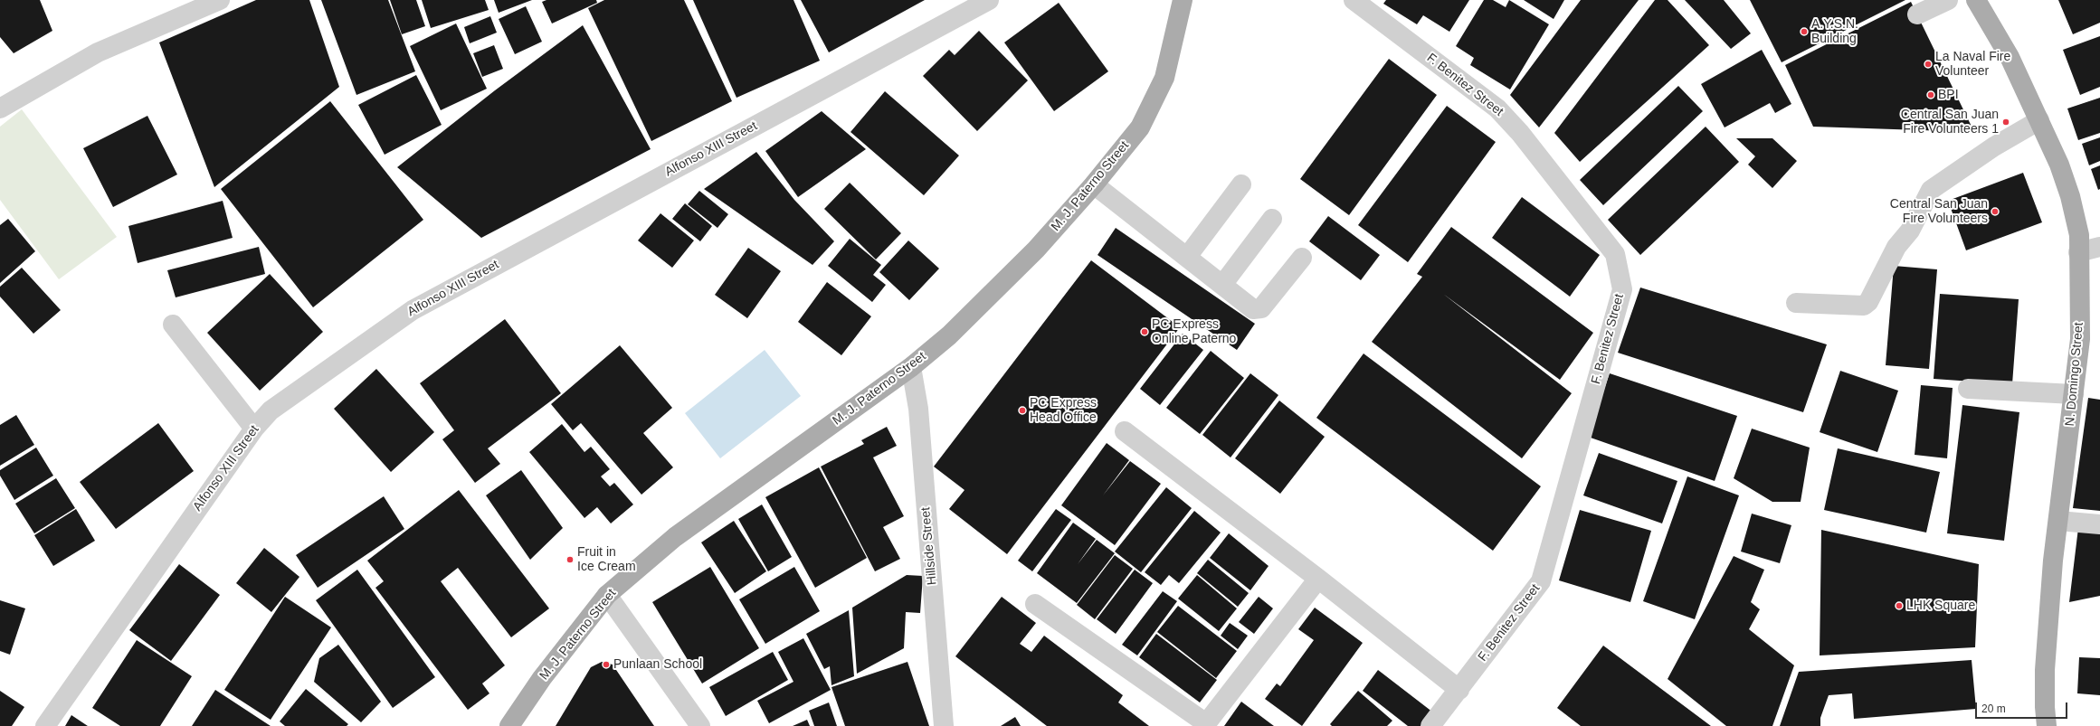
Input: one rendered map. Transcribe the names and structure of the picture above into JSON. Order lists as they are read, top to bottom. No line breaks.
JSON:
{"streets":{"main road":["M. J. Paterno Street","N. Domingo Street"],"street":["F. Benitez Street","Alfonso XIII Street","Hillside Street"]},"crossings":[["M. J. Paterno Street","Hillside Street"]],"places":["A.Y.S.N. Building","La Naval Fire Volunteer","BPI","Central San Juan Fire Volunteers 1","Central San Juan Fire Volunteers","PC Express Online Paterno","PC Express Head Office","Fruit in Ice Cream","LHK Square","Punlaan School"],"scale_bar":"20 m"}
